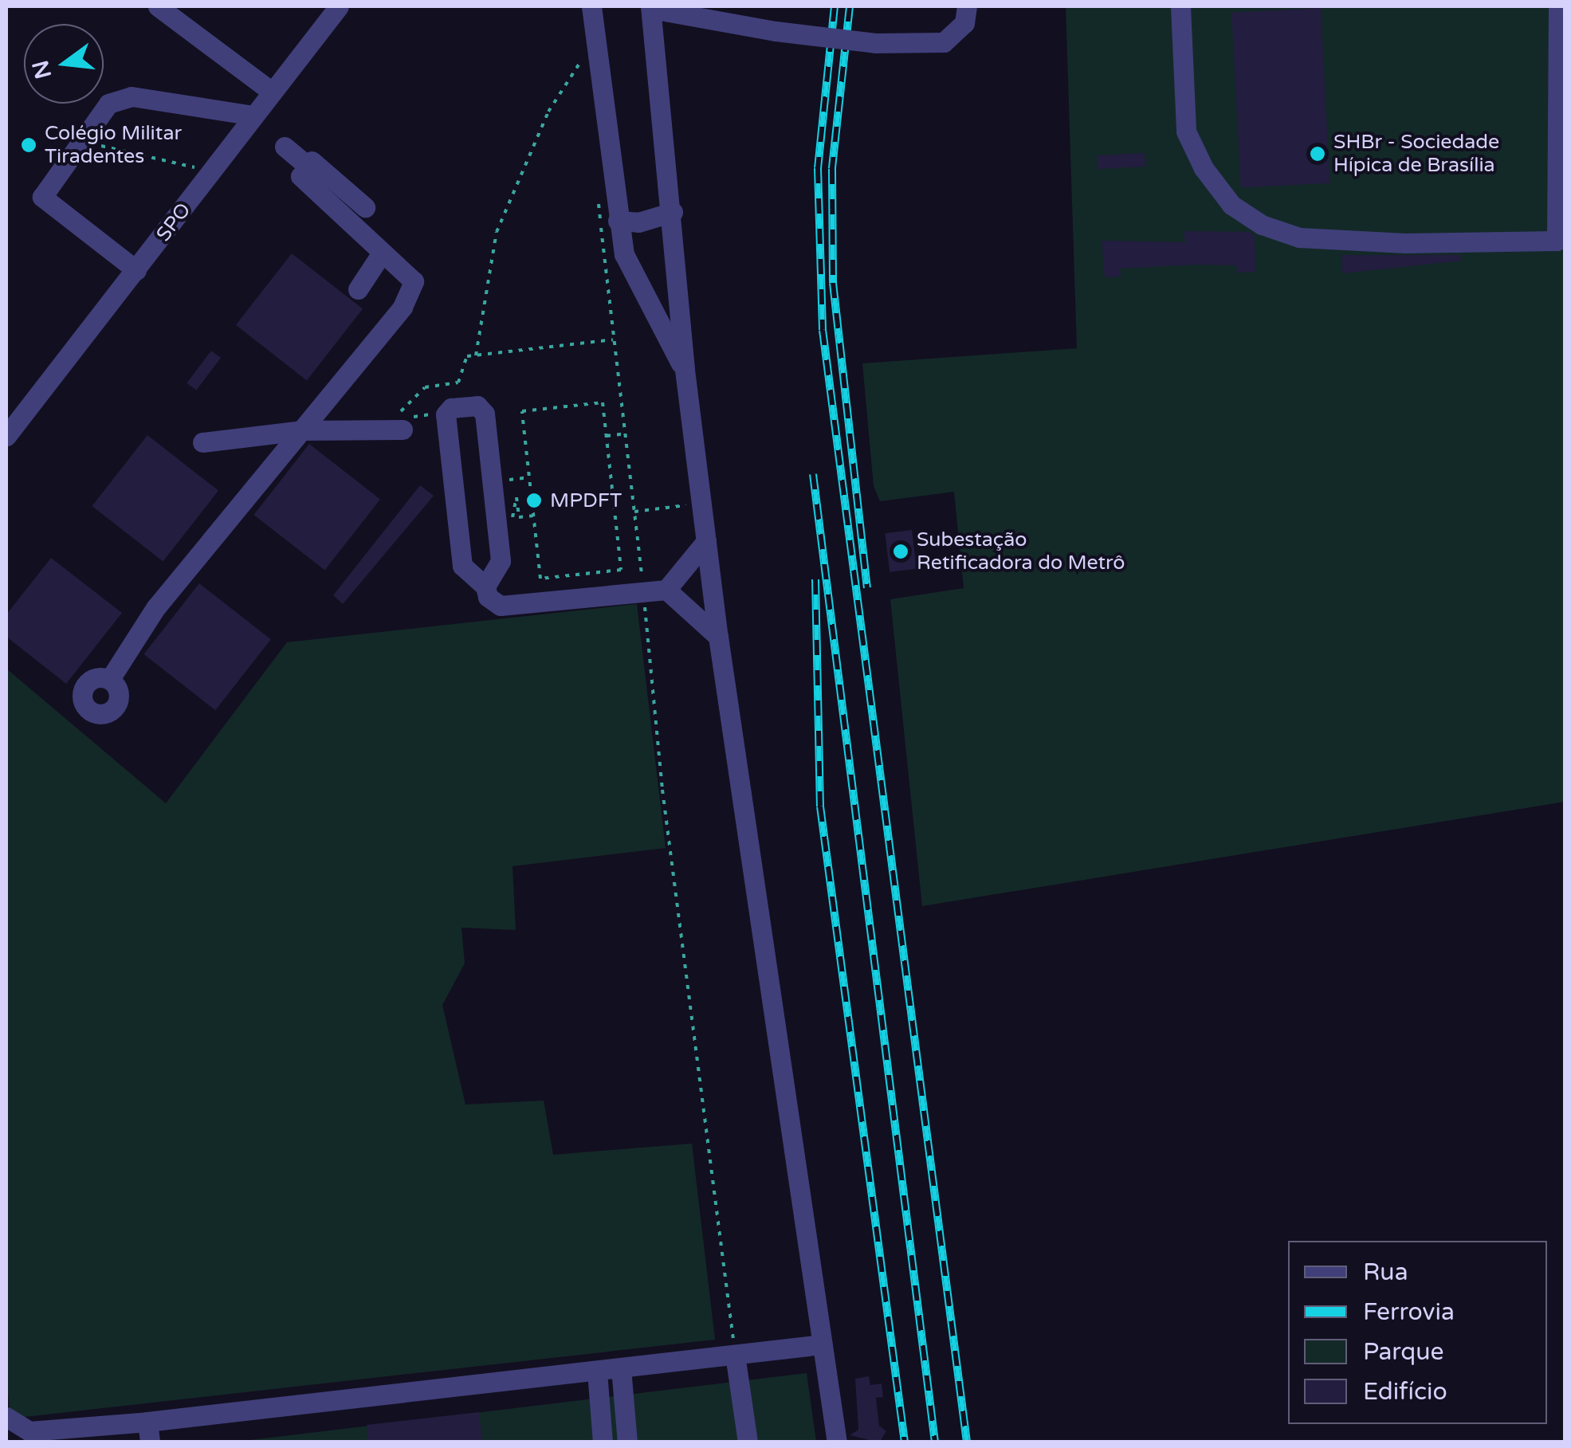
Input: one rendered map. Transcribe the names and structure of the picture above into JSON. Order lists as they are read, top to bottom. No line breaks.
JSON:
{"streets":{"street":["SPO"]},"places":["Colégio Militar Tiradentes","SHBr - Sociedade Hípica de Brasília","MPDFT","Subestação Retificadora do Metrô"],"legend":["Rua","Ferrovia","Parque","Edifício"],"north":"left"}
